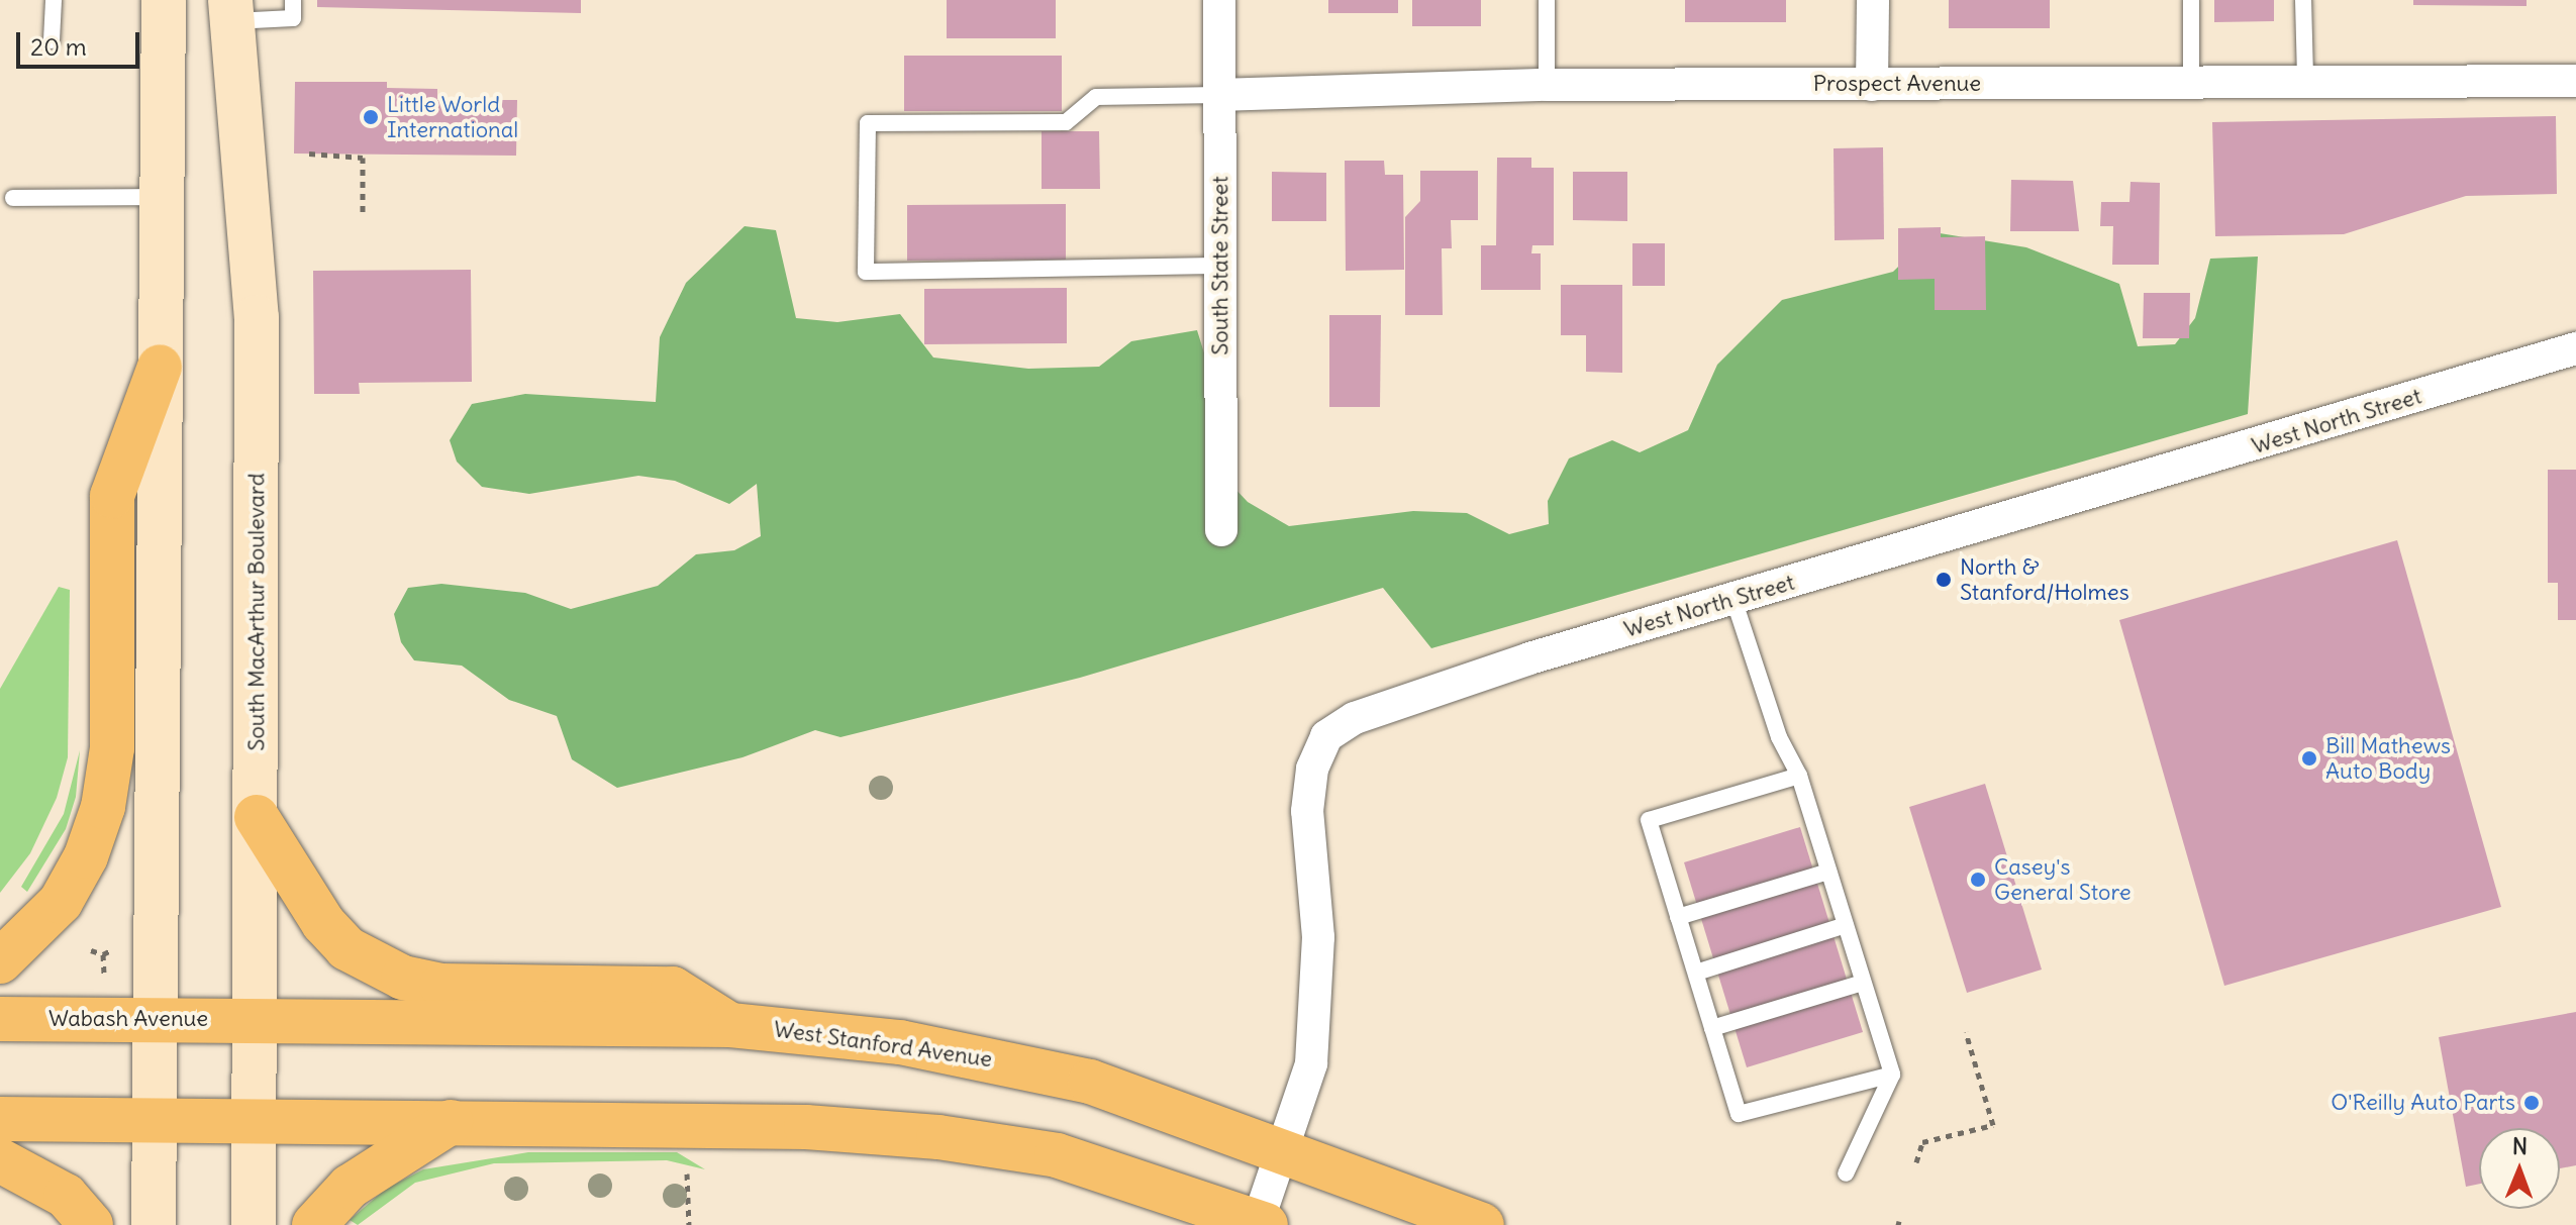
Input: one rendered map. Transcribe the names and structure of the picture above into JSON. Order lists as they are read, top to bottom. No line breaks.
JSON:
{"streets":{"main road":["South MacArthur Boulevard","Wabash Avenue","West Stanford Avenue"],"street":["Prospect Avenue","South State Street","West North Street"]},"crossings":[["Prospect Avenue","South State Street"],["West North Street","West Stanford Avenue"],["South MacArthur Boulevard","Wabash Avenue"],["South MacArthur Boulevard","West Stanford Avenue"],["Wabash Avenue","West Stanford Avenue"]],"places":["Little World International","North & Stanford/Holmes","Bill Mathews Auto Body","Casey's General Store","O'Reilly Auto Parts"],"scale_bar":"20 m","north":"top"}
